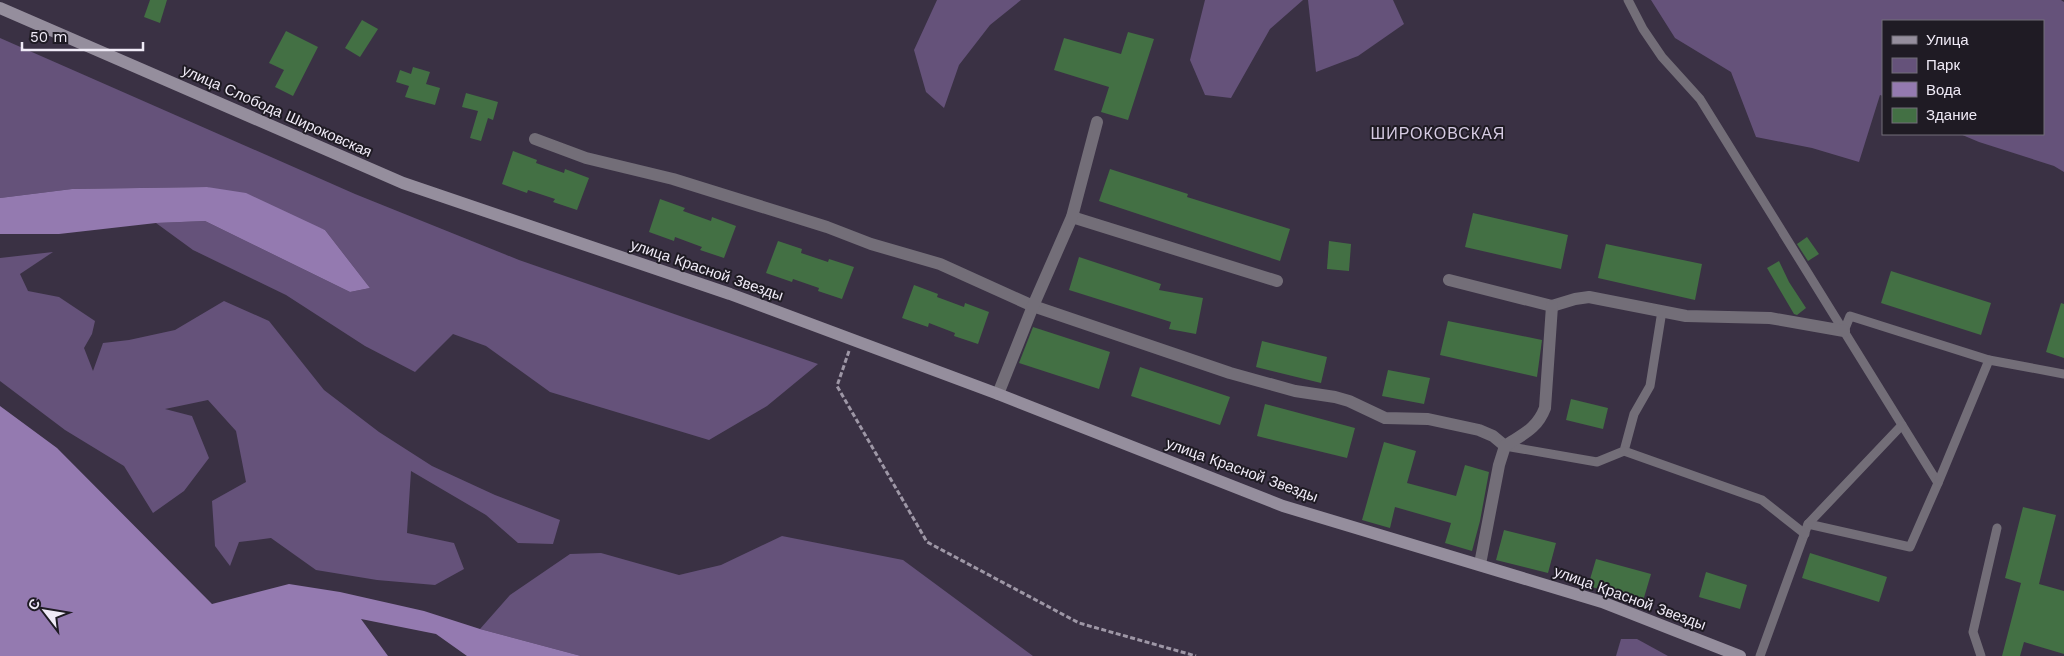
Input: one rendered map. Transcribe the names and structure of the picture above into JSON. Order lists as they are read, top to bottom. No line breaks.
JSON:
{"streets":{"street":["улица Слобода Широковская","улица Красной Звезды"]},"crossings":[["улица Слобода Широковская","улица Красной Звезды"]],"districts":["ШИРОКОВСКАЯ"],"legend":["Улица","Парк","Вода","Здание"],"scale_bar":"50 m","north":"top left"}
